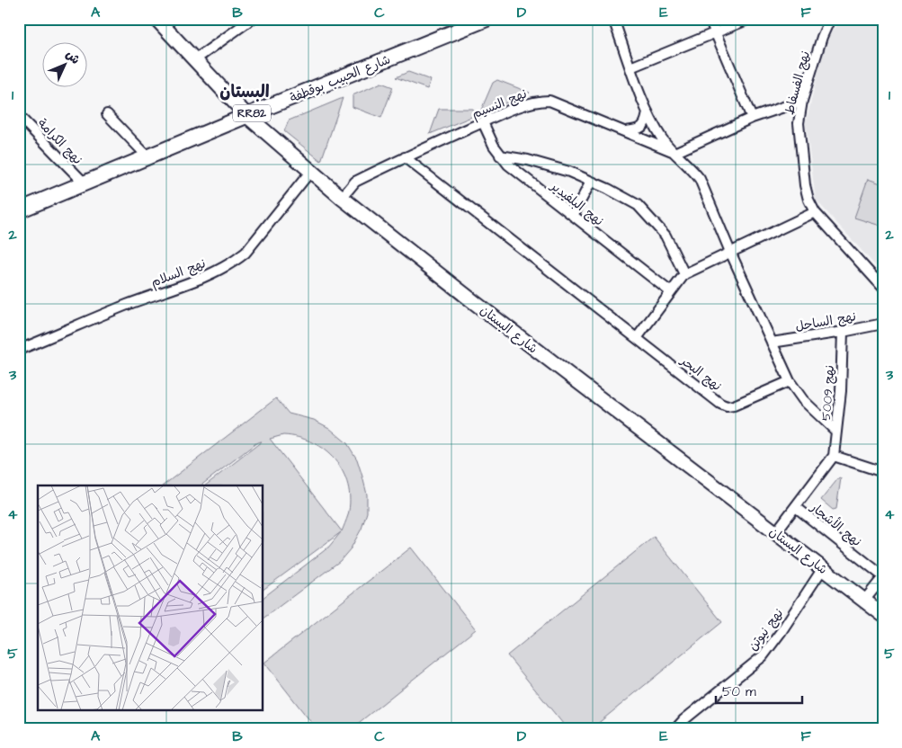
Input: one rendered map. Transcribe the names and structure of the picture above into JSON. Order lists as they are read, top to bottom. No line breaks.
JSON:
{"streets":{"main road":["شارع الحبيب بوقطفة","RR82","شارع البستان"],"street":["نهج الفسفاط","نهج النسيم","نهج الكرامة","نهج البلفيدير","نهج السلام","نهج الساحل","نهج البحر","نهج 5009","نهج الأشجار","نهج نيوتن"]},"crossings":[["شارع الحبيب بوقطفة","نهج الكرامة"],["شارع الحبيب بوقطفة","شارع البستان"],["نهج النسيم","نهج البلفيدير"],["نهج النسيم","شارع البستان"],["نهج النسيم","نهج البحر"],["نهج السلام","شارع البستان"],["نهج الساحل","نهج 5009"],["شارع البستان","نهج نيوتن"]],"districts":["البستان"],"scale_bar":"50 m","north":"top right","grid":{"columns":["A","B","C","D","E","F"],"rows":["1","2","3","4","5"]}}
